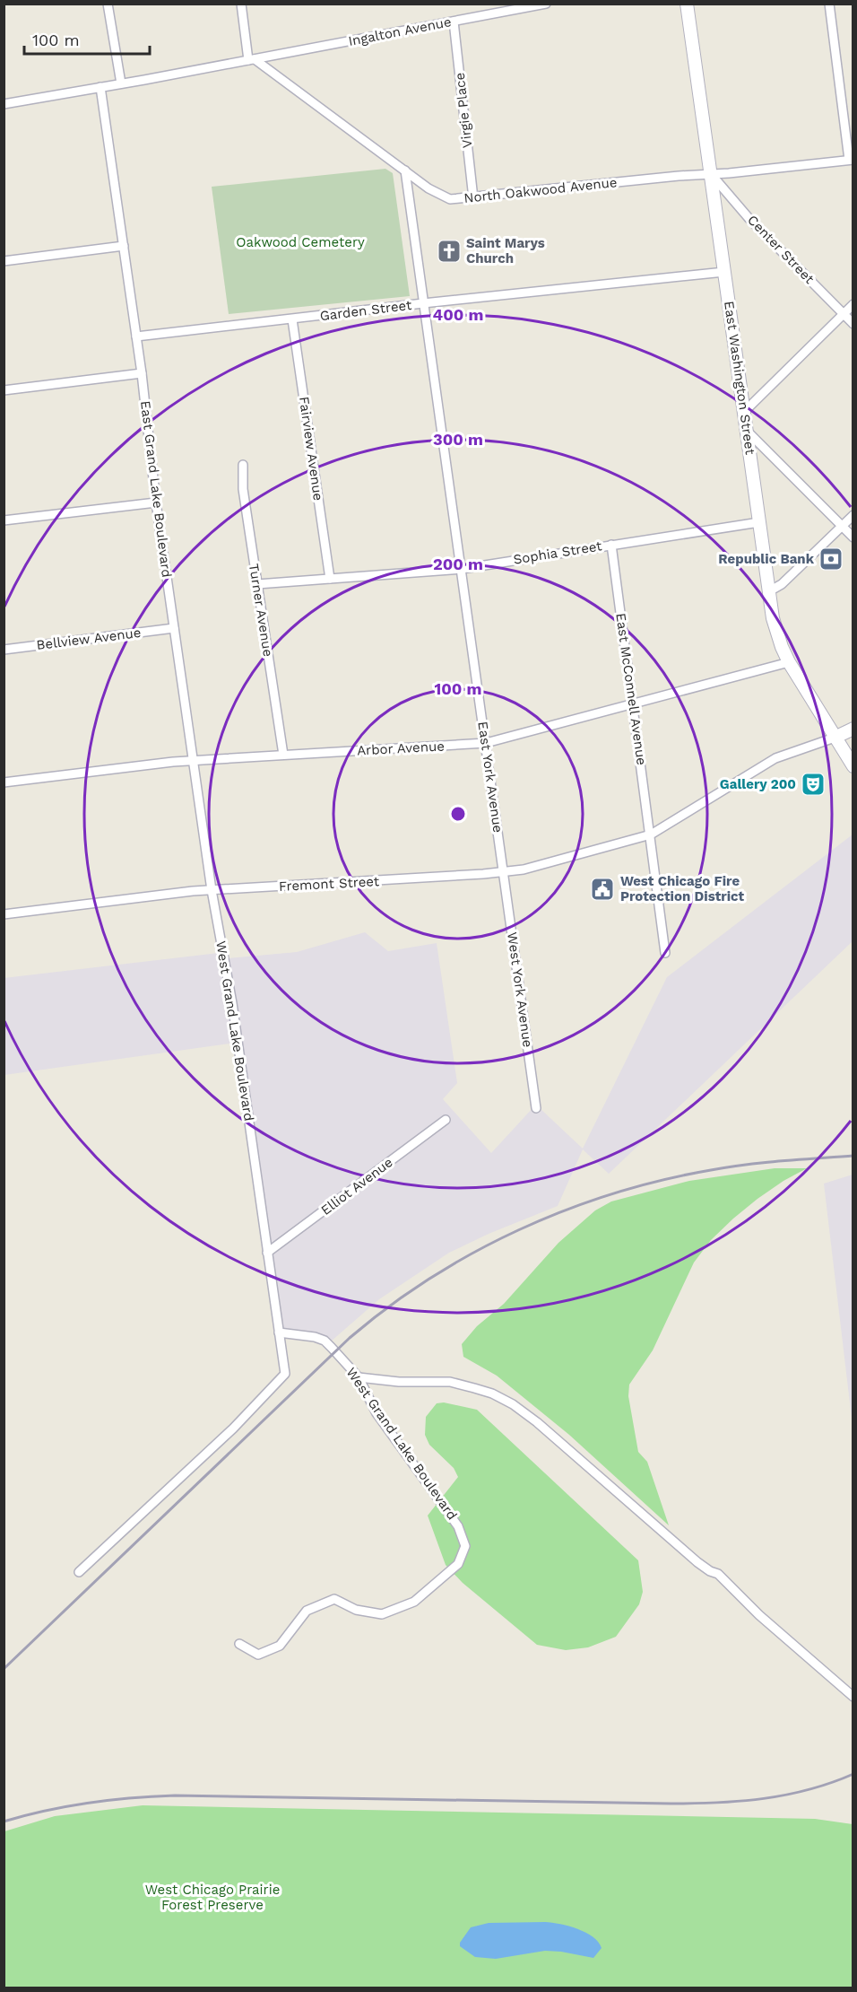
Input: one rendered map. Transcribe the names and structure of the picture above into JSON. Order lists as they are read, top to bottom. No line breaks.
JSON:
{"streets":{"main road":["East Washington Street"],"street":["Ingalton Avenue","Virgie Place","North Oakwood Avenue","Center Street","Garden Street","Fairview Avenue","East Grand Lake Boulevard","Sophia Street","Turner Avenue","Bellview Avenue","East McConnell Avenue","Arbor Avenue","East York Avenue","Fremont Street","West York Avenue","West Grand Lake Boulevard","Elliot Avenue"]},"crossings":[["Ingalton Avenue","Virgie Place"],["Ingalton Avenue","North Oakwood Avenue"],["Ingalton Avenue","East Grand Lake Boulevard"],["Virgie Place","North Oakwood Avenue"],["North Oakwood Avenue","Center Street"],["North Oakwood Avenue","East Washington Street"],["North Oakwood Avenue","East York Avenue"],["Center Street","East Washington Street"],["Garden Street","East Washington Street"],["Garden Street","Fairview Avenue"],["Garden Street","East Grand Lake Boulevard"],["Garden Street","East York Avenue"],["East Washington Street","Sophia Street"],["East Washington Street","Arbor Avenue"],["East Washington Street","Fremont Street"],["Fairview Avenue","Sophia Street"],["East Grand Lake Boulevard","Bellview Avenue"],["East Grand Lake Boulevard","Arbor Avenue"],["East Grand Lake Boulevard","Fremont Street"],["East Grand Lake Boulevard","West Grand Lake Boulevard"],["Sophia Street","Turner Avenue"],["Sophia Street","East McConnell Avenue"],["Sophia Street","East York Avenue"],["Turner Avenue","Arbor Avenue"],["East McConnell Avenue","Arbor Avenue"],["East McConnell Avenue","Fremont Street"],["Arbor Avenue","East York Avenue"],["East York Avenue","Fremont Street"],["East York Avenue","West York Avenue"],["Fremont Street","West York Avenue"],["Fremont Street","West Grand Lake Boulevard"],["West Grand Lake Boulevard","Elliot Avenue"]],"parks":["Oakwood Cemetery","West Chicago Prairie Forest Preserve"],"places":{"church":["Saint Marys Church"],"bank":["Republic Bank"],"theatre":["Gallery 200"],"public building":["West Chicago Fire Protection District"]},"scale_bar":"100 m","rings":["400 m","300 m","200 m","100 m"]}
